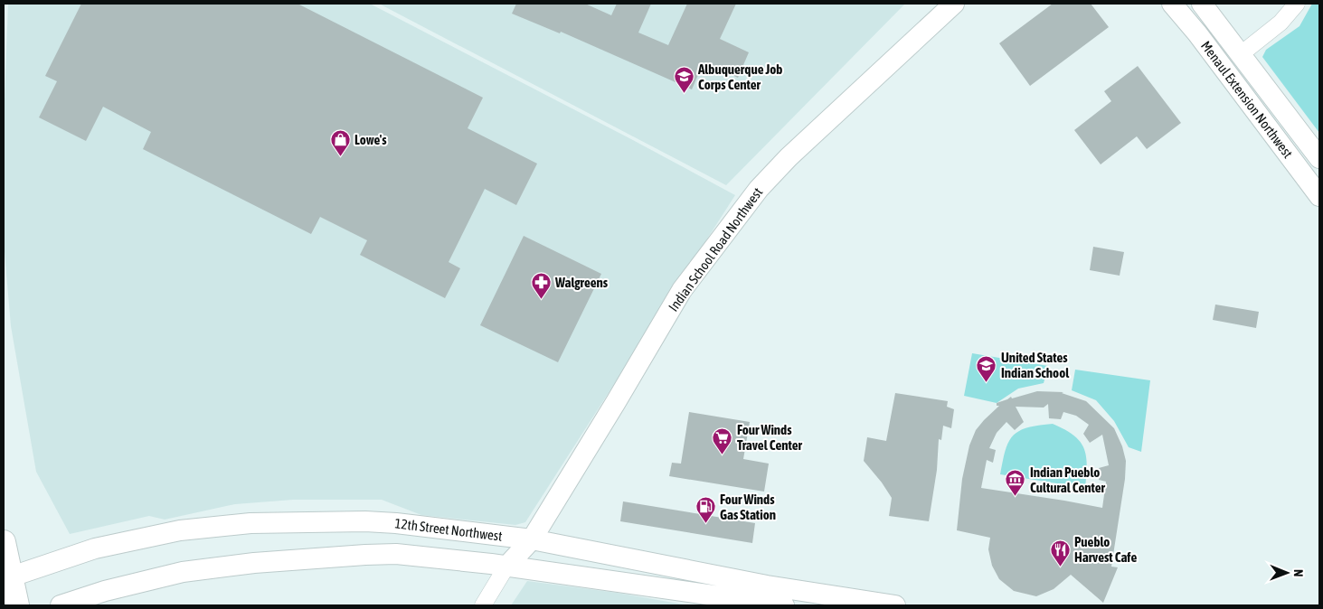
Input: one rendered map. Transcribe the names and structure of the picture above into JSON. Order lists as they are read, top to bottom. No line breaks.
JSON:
{"streets":{"main road":["Menaul Extension Northwest","Indian School Road Northwest","12th Street Northwest"]},"crossings":[["Indian School Road Northwest","12th Street Northwest"]],"places":{"school or university":["Albuquerque Job Corps Center","United States Indian School"],"shop":["Lowe's"],"pharmacy":["Walgreens"],"supermarket":["Four Winds Travel Center"],"museum":["Indian Pueblo Cultural Center"],"fuel station":["Four Winds Gas Station"],"restaurant":["Pueblo Harvest Cafe"]},"north":"right"}
